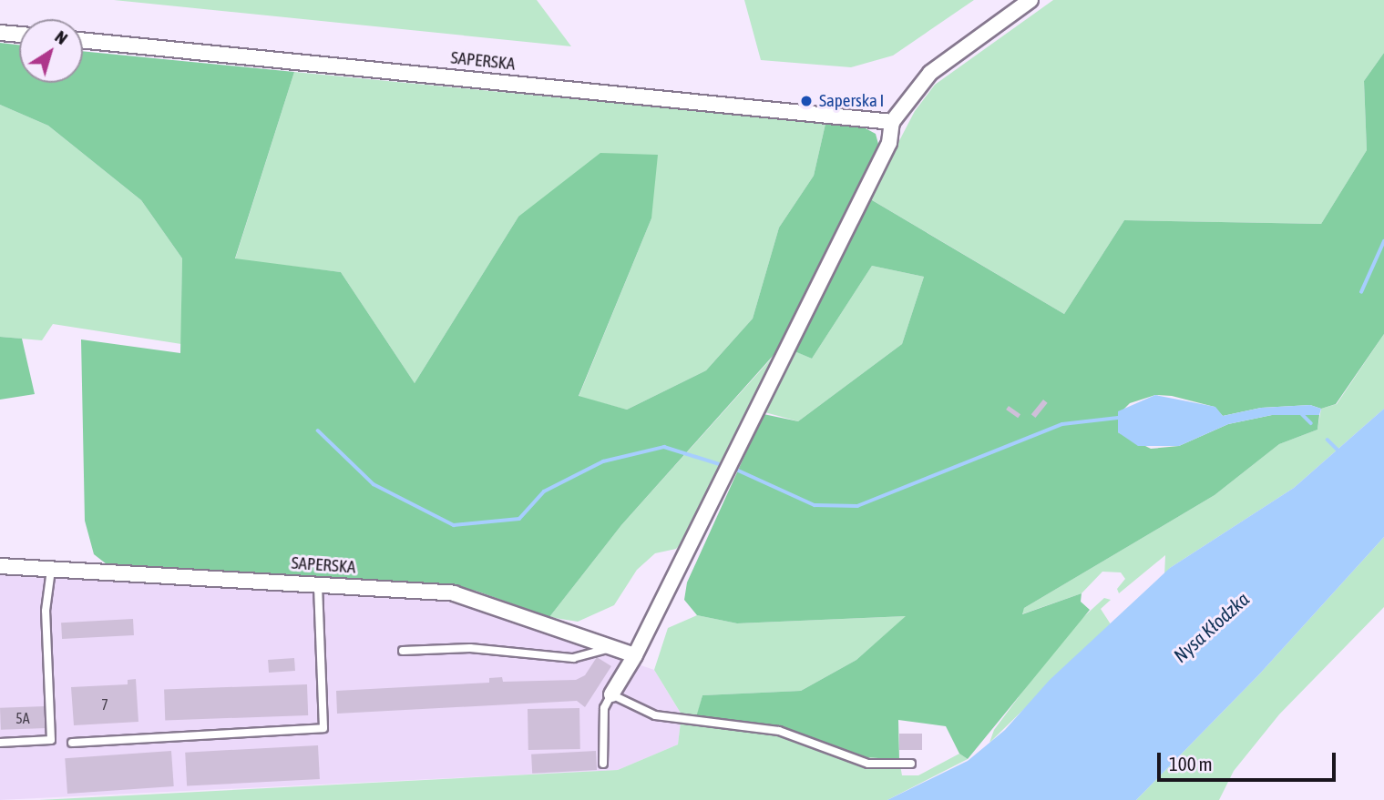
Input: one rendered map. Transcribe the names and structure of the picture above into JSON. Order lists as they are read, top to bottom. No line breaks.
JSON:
{"streets":{"street":["SAPERSKA"]},"water":["Nysa Kłodzka"],"places":["Saperska I"],"house_numbers":["7","5A"],"scale_bar":"100 m","north":"top right"}
